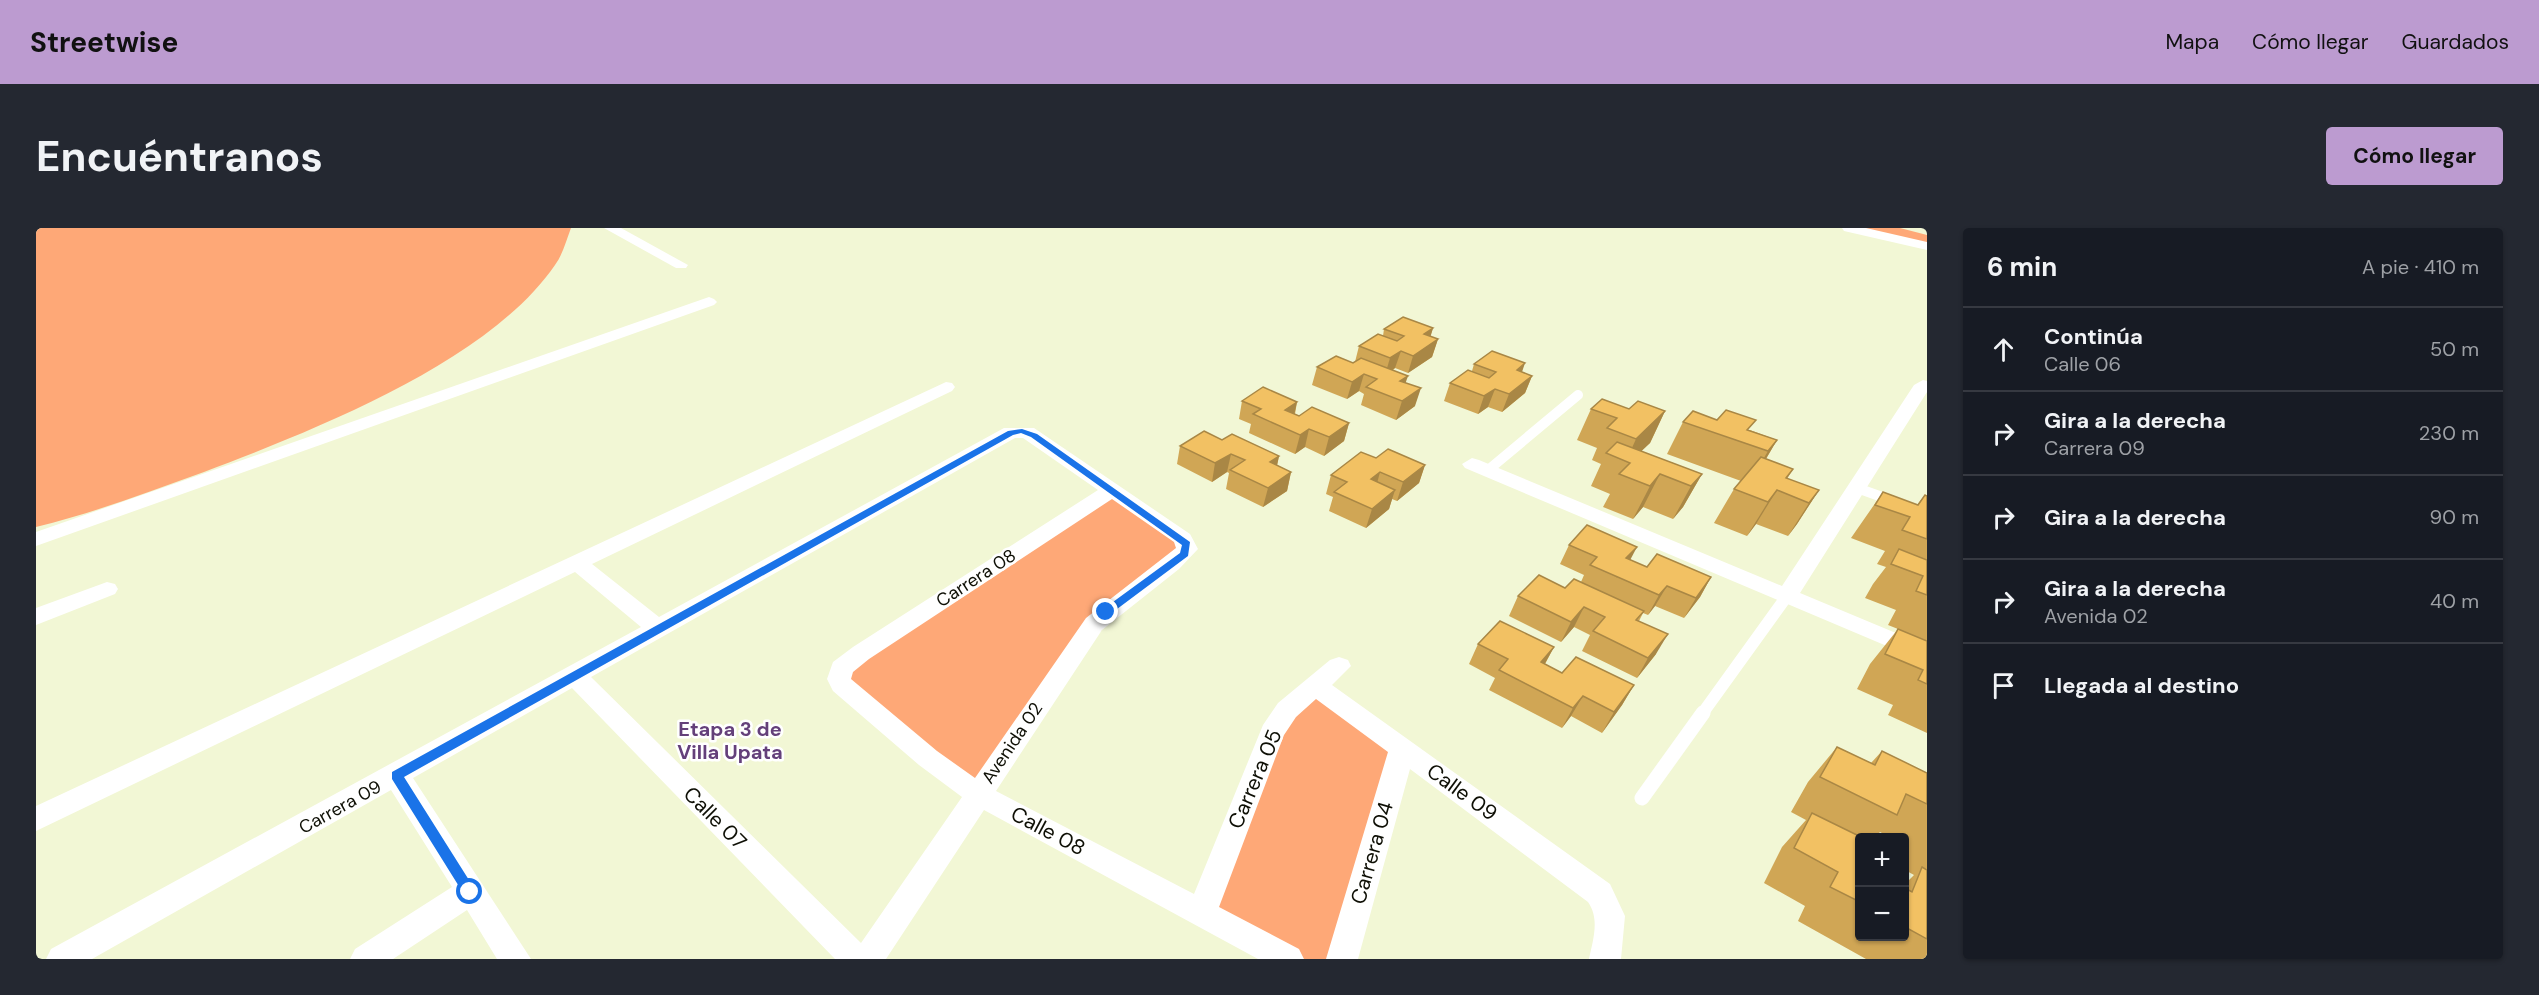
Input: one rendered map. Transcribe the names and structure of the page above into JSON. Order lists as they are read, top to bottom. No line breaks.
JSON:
{"streets":{"street":["Carrera 08","Avenida 02","Carrera 05","Calle 09","Carrera 09","Calle 07","Calle 08","Carrera 04"]},"crossings":[["Carrera 08","Avenida 02"],["Carrera 08","Carrera 09"],["Carrera 08","Calle 08"],["Avenida 02","Carrera 09"],["Avenida 02","Calle 07"],["Avenida 02","Calle 08"],["Carrera 05","Calle 09"],["Carrera 05","Calle 08"],["Calle 09","Carrera 04"],["Carrera 09","Calle 07"]],"districts":["Etapa 3 de Villa Upata"],"page":{"header":"Streetwise","nav":["Mapa","Cómo llegar","Guardados"],"buttons":"Cómo llegar","title":"Encuéntranos","heading":["6 min","A pie · 410 m"],"list":[["Continúa","Calle 06","50 m"],["Gira a la derecha","Carrera 09","230 m"],["Gira a la derecha","90 m"],["Gira a la derecha","Avenida 02","40 m"],"Llegada al destino"],"map_buttons":["+","−"]}}
